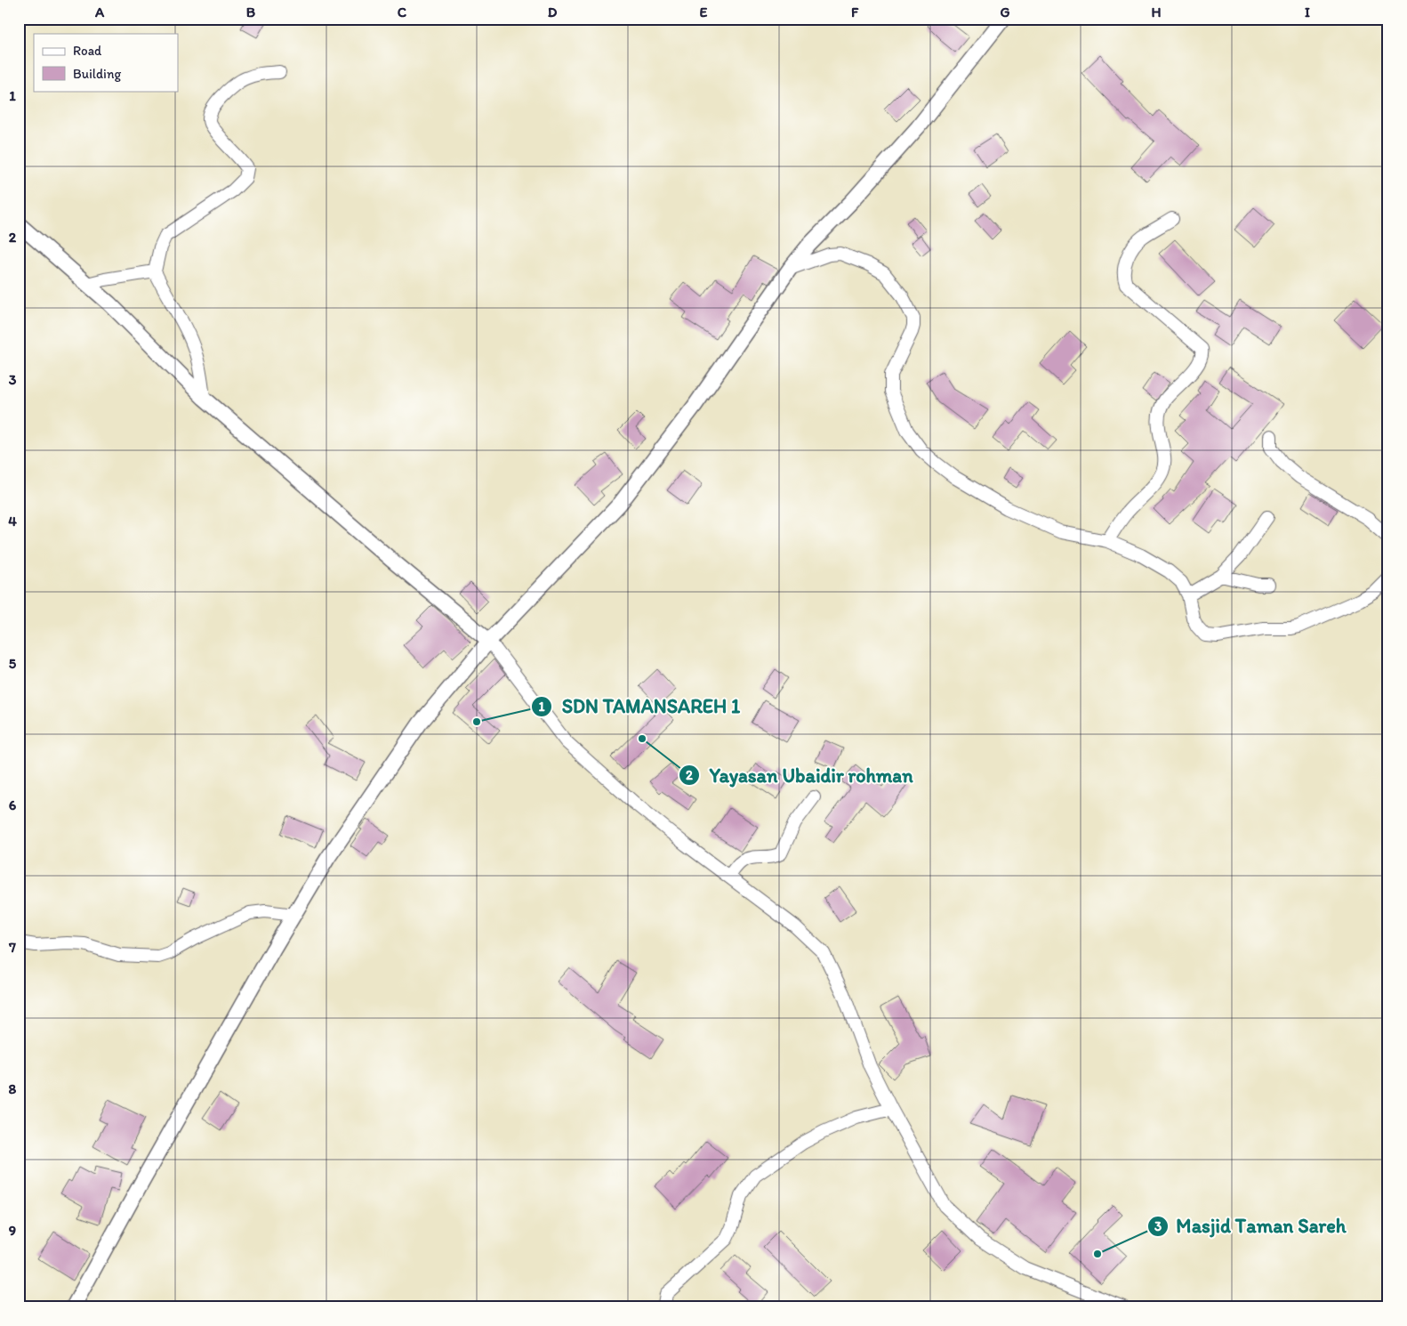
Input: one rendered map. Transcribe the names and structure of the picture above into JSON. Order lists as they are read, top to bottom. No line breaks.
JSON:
{"places":["SDN TAMANSAREH 1","Yayasan Ubaidir rohman","Masjid Taman Sareh"],"legend":["Road","Building"],"grid":{"columns":["A","B","C","D","E","F","G","H","I"],"rows":["1","2","3","4","5","6","7","8","9"]}}
